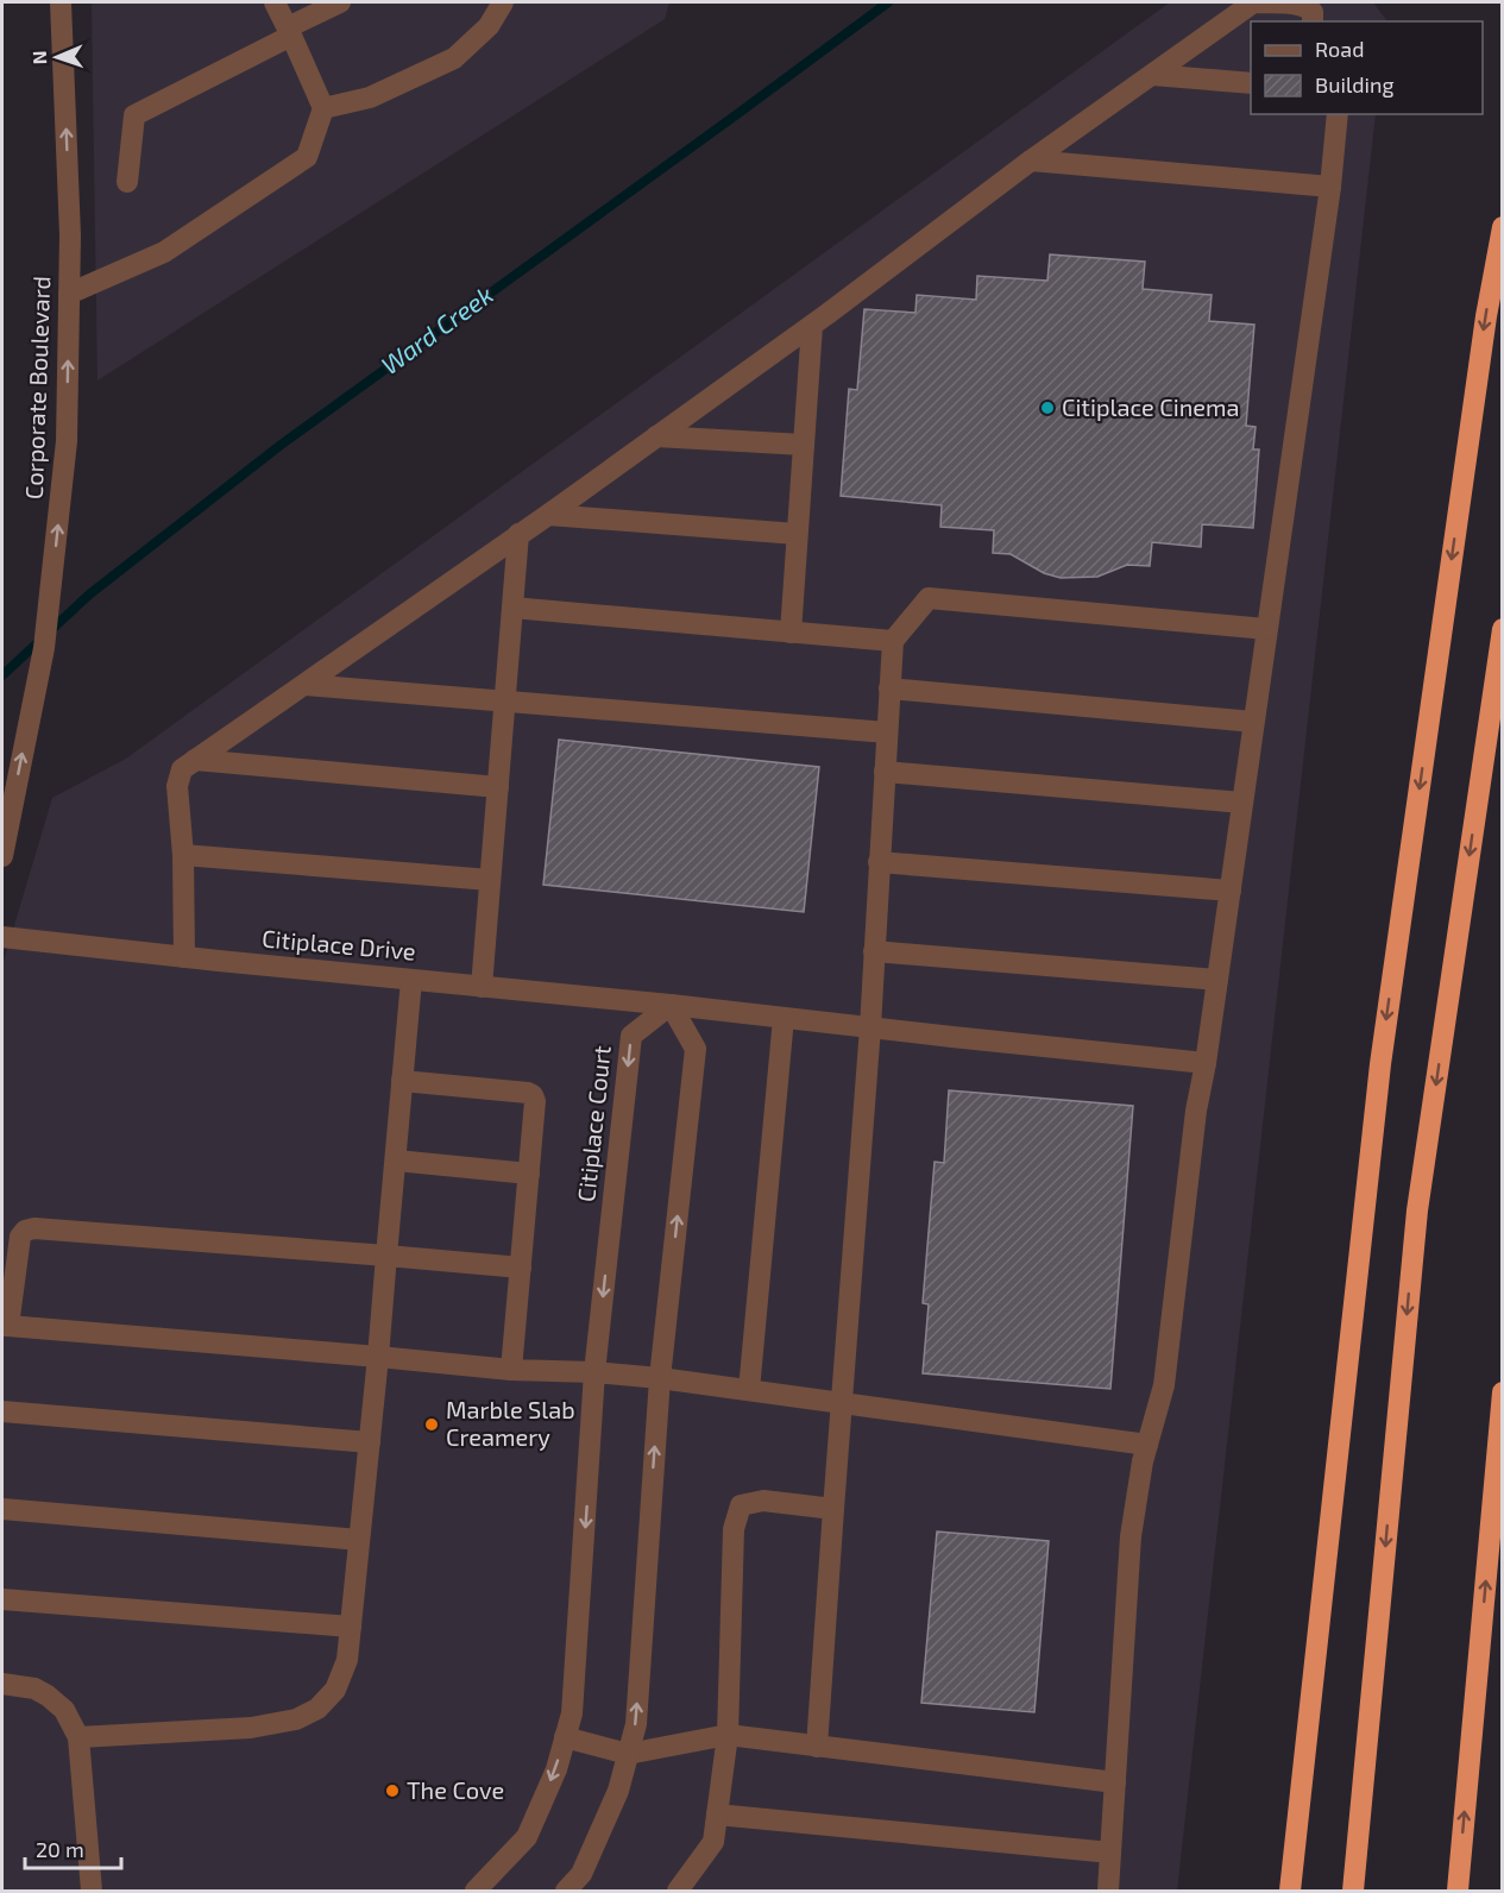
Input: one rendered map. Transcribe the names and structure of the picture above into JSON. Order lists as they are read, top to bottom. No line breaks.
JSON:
{"streets":{"street":["Corporate Boulevard","Citiplace Drive","Citiplace Court"]},"crossings":[["Citiplace Drive","Citiplace Court"]],"one_way":["Corporate Boulevard"],"water":["Ward Creek"],"places":["Citiplace Cinema","Marble Slab Creamery","The Cove"],"legend":["Road","Building"],"scale_bar":"20 m","north":"left"}
